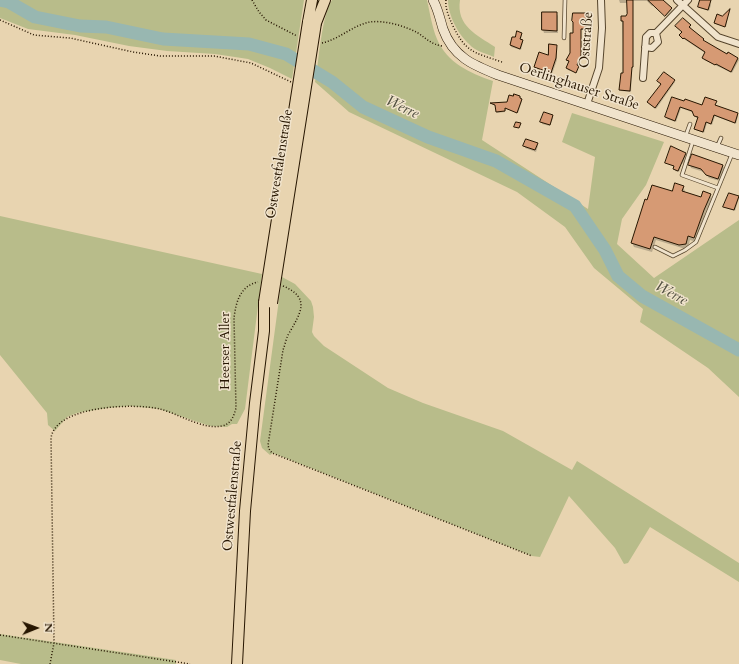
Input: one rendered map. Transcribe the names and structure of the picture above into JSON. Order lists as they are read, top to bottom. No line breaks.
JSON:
{"streets":{"main road":["Oerlinghauser Straße","Ostwestfalenstraße"],"street":["Oststraße"],"path":["Heerser Aller"]},"crossings":[["Oststraße","Oerlinghauser Straße"]],"water":["Werre"],"north":"right"}
